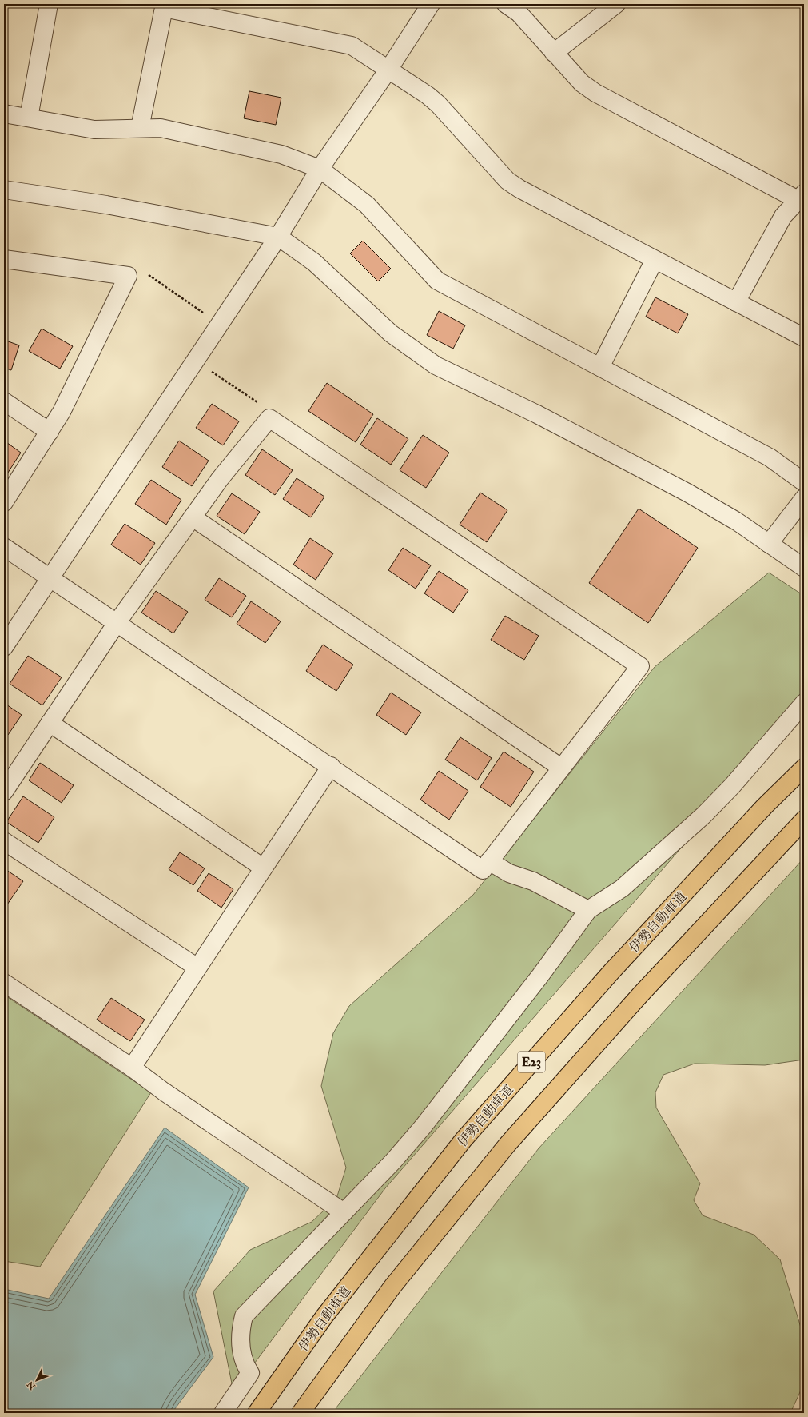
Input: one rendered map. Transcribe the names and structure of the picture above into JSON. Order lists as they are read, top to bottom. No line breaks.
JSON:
{"streets":{"highway":["伊勢自動車道","E23"]},"north":"bottom left"}
